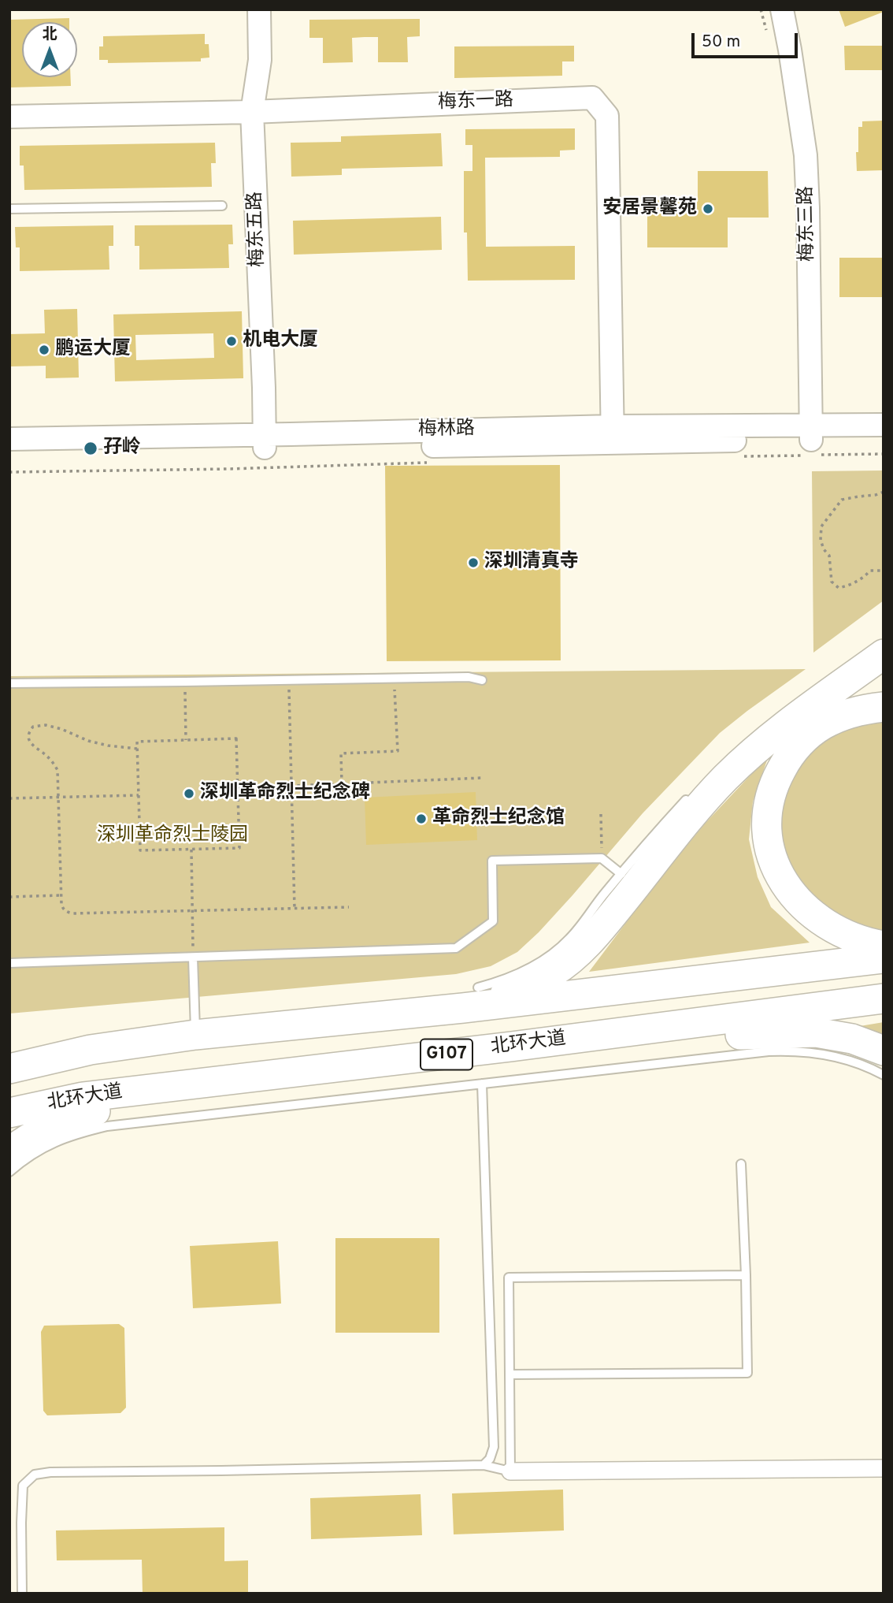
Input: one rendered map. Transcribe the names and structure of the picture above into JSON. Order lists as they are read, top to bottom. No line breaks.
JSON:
{"streets":{"highway":["北环大道","G107"],"street":["梅东一路","梅东三路","梅东五路","梅林路"]},"crossings":[["梅东一路","梅东五路"],["梅东一路","梅林路"],["梅东三路","梅林路"],["梅东五路","梅林路"]],"parks":["深圳革命烈士陵园"],"places":["安居景馨苑","机电大厦","鹏运大厦","孖岭","深圳清真寺","深圳革命烈士纪念碑","革命烈士纪念馆"],"scale_bar":"50 m","north":"top"}
